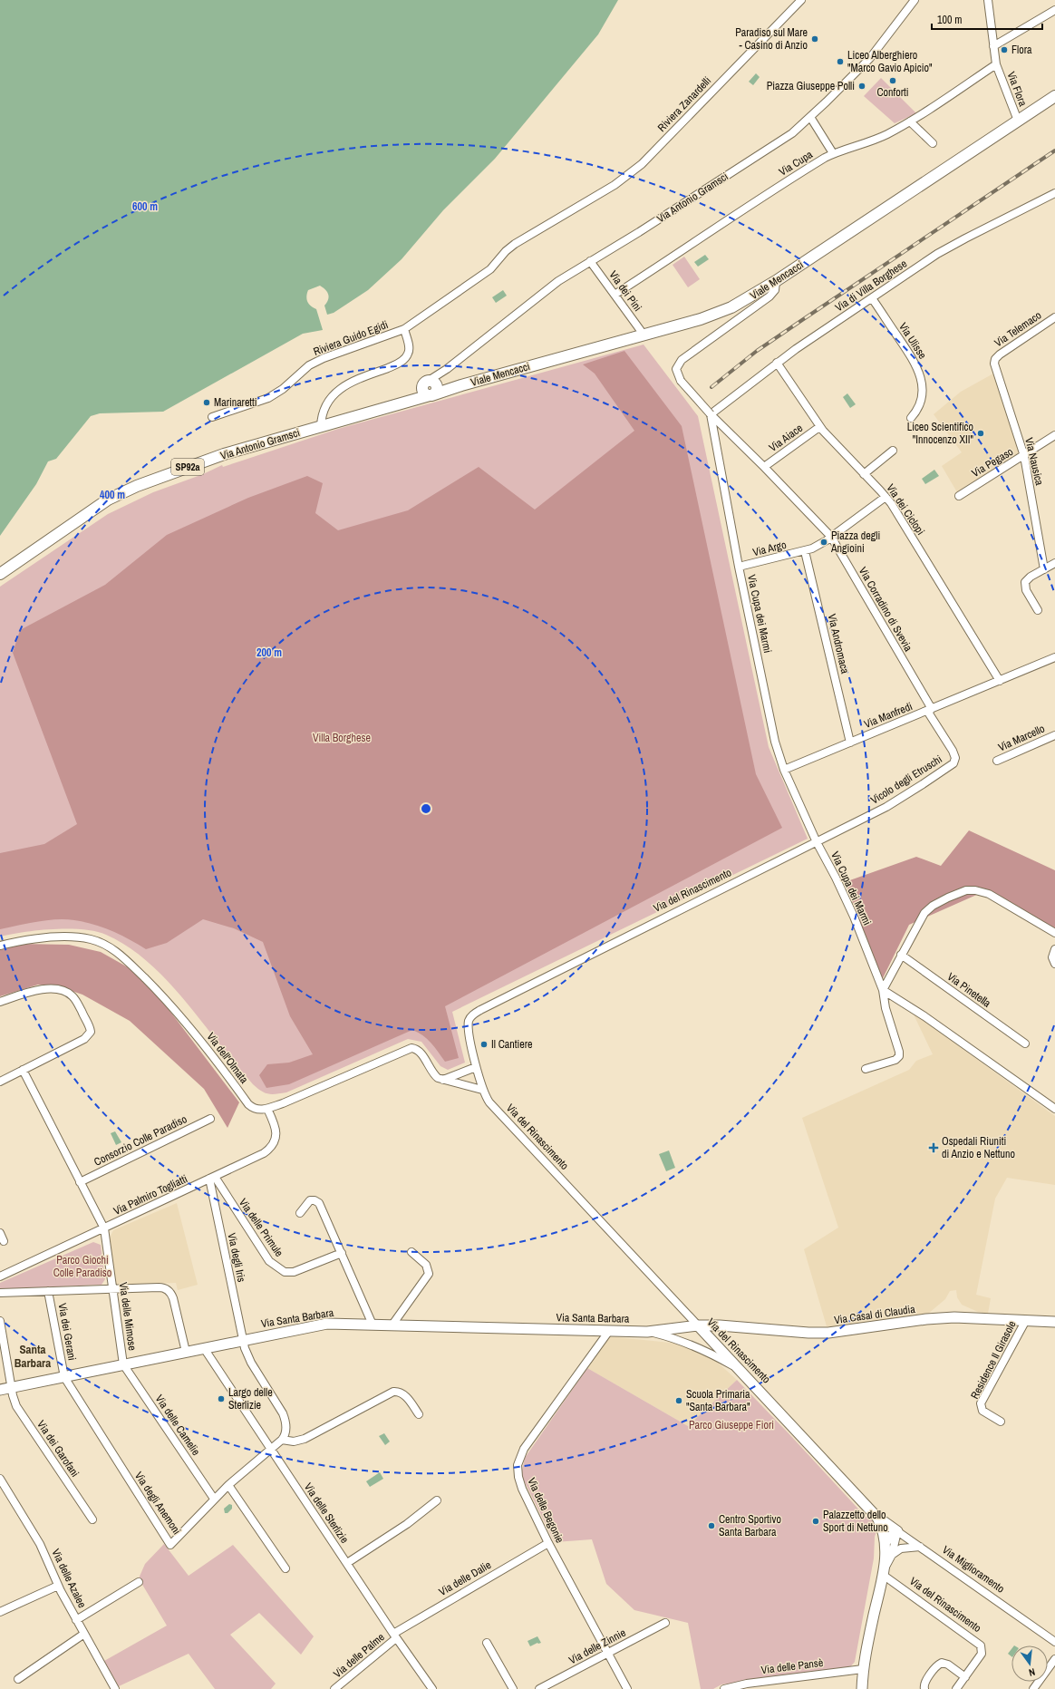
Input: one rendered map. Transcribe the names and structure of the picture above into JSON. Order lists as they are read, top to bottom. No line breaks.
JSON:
{"streets":{"main road":["Via Antonio Gramsci","Viale Mencacci","SP92a"],"street":["Via Flora","Riviera Zanardelli","Via Cupa","Via di Villa Borghese","Via dei Pini","Via Telemaco","Riviera Guido Egidi","Via Ulisse","Via Aiace","Via Nausica","Via Pegaso","Via dei Ciclopi","Via Argo","Via Corradino di Svevia","Via Cupa dei Marmi","Via Andromaca","Via Manfredi","Via Marcello","Vicolo degli Etruschi","Via del Rinascimento","Via Pinetella","Via dell'Olmata","Consorzio Colle Paradiso","Via Palmiro Togliatti","Via delle Primule","Via degli Iris","Via Casal di Claudia","Via delle Mimose","Via Santa Barbara","Via dei Gerani","Residence Il Girasole","Via delle Camelie","Via dei Garofani","Via degli Anemoni","Via delle Begonie","Via delle Sterlizie","Via Miglioramento","Via delle Azalee","Via delle Dalie","Via delle Zinnie","Via delle Palme","Via delle Pansè"]},"crossings":[["Via Flora","Via Cupa"],["Via Flora","Viale Mencacci"],["Riviera Zanardelli","Riviera Guido Egidi"],["Via Cupa","Via dei Pini"],["Via Antonio Gramsci","Viale Mencacci"],["Via Antonio Gramsci","Via dei Pini"],["Via Antonio Gramsci","Riviera Guido Egidi"],["Viale Mencacci","Via dei Pini"],["Via di Villa Borghese","Via Ulisse"],["Via di Villa Borghese","Via dei Ciclopi"],["Via di Villa Borghese","Via Corradino di Svevia"],["Via di Villa Borghese","Via Cupa dei Marmi"],["Via Telemaco","Via Nausica"],["Via Aiace","Via dei Ciclopi"],["Via Aiace","Via Corradino di Svevia"],["Via Nausica","Via Pegaso"],["Via dei Ciclopi","Via Manfredi"],["Via Argo","Via Cupa dei Marmi"],["Via Argo","Via Andromaca"],["Via Corradino di Svevia","Via Cupa dei Marmi"],["Via Corradino di Svevia","Via Manfredi"],["Via Corradino di Svevia","Vicolo degli Etruschi"],["Via Cupa dei Marmi","Via Manfredi"],["Via Cupa dei Marmi","Vicolo degli Etruschi"],["Via Cupa dei Marmi","Via del Rinascimento"],["Via Andromaca","Via Manfredi"],["Via Manfredi","Vicolo degli Etruschi"],["Vicolo degli Etruschi","Via del Rinascimento"],["Via del Rinascimento","Via Casal di Claudia"],["Via del Rinascimento","Via Santa Barbara"],["Via del Rinascimento","Via Miglioramento"],["Via del Rinascimento","Via delle Pansè"],["Via dell'Olmata","Via Palmiro Togliatti"],["Via Palmiro Togliatti","Via delle Primule"],["Via Palmiro Togliatti","Via degli Iris"],["Via Palmiro Togliatti","Via delle Mimose"],["Via delle Primule","Via degli Iris"],["Via degli Iris","Via Santa Barbara"],["Via degli Iris","Via degli Anemoni"],["Via Casal di Claudia","Via Santa Barbara"],["Via Casal di Claudia","Residence Il Girasole"],["Via delle Mimose","Via Santa Barbara"],["Via delle Mimose","Via delle Camelie"],["Via Santa Barbara","Via dei Gerani"],["Via Santa Barbara","Via delle Camelie"],["Via Santa Barbara","Via dei Garofani"],["Via Santa Barbara","Via degli Anemoni"],["Via Santa Barbara","Via delle Begonie"],["Via Santa Barbara","Via delle Sterlizie"],["Via dei Gerani","Via degli Anemoni"],["Via delle Camelie","Via degli Anemoni"],["Via degli Anemoni","Via delle Sterlizie"],["Via delle Begonie","Via delle Dalie"],["Via delle Begonie","Via delle Zinnie"],["Via delle Sterlizie","Via delle Dalie"],["Via delle Sterlizie","Via delle Palme"],["Via delle Dalie","Via delle Palme"]],"districts":["Santa Barbara"],"parks":["Villa Borghese","Parco Giochi Colle Paradiso","Parco Giuseppe Fiori"],"places":{"other":["Paradiso sul Mare - Casino di Anzio","Flora","Liceo Alberghiero \"Marco Gavio Apicio\"","Conforti","Piazza Giuseppe Polli","Marinaretti","Liceo Scientifico \"Innocenzo XII\"","Piazza degli Angioini","Il Cantiere","Largo delle Sterlizie","Scuola Primaria \"Santa Barbara\"","Palazzetto dello Sport di Nettuno","Centro Sportivo Santa Barbara"],"health":["Ospedali Riuniti di Anzio e Nettuno"]},"scale_bar":"100 m","north":"bottom","rings":["600 m","400 m","200 m"]}
